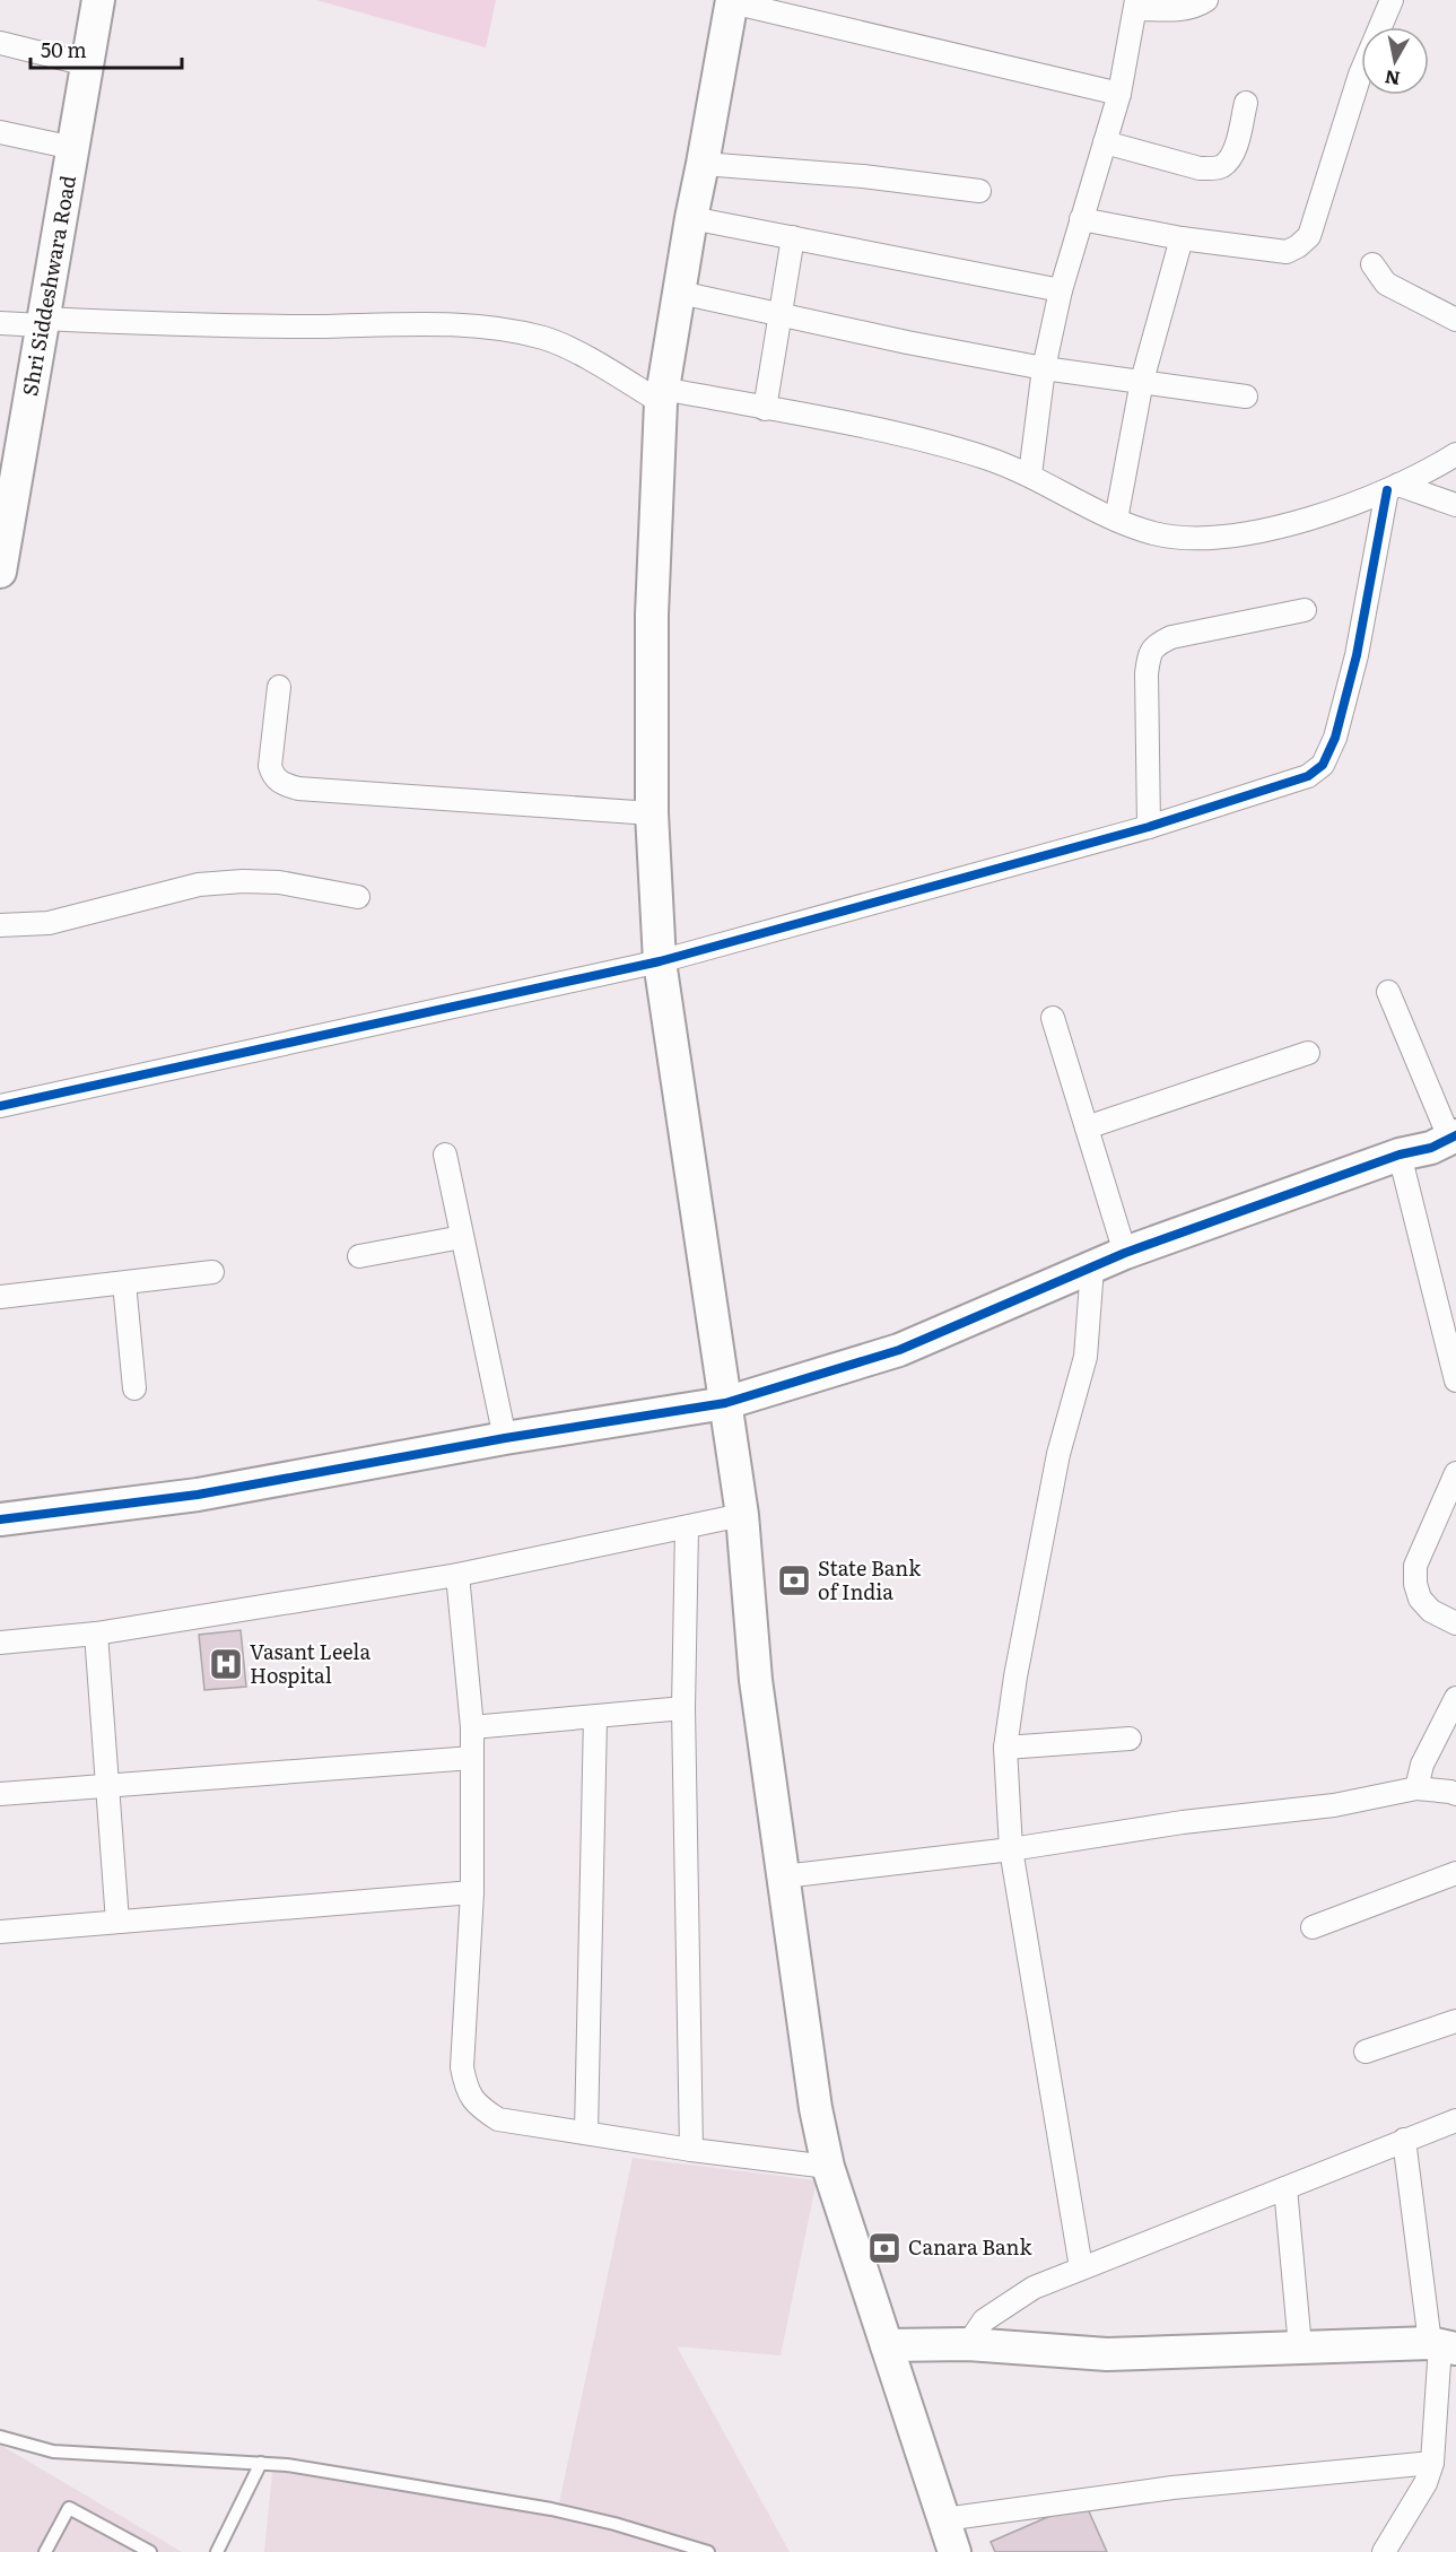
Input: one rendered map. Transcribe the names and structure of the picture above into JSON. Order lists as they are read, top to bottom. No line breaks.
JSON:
{"streets":{"street":["Shri Siddeshwara Road"]},"places":{"bank":["State Bank of India","Canara Bank"],"hospital":["Vasant Leela Hospital"]},"scale_bar":"50 m","north":"bottom"}
